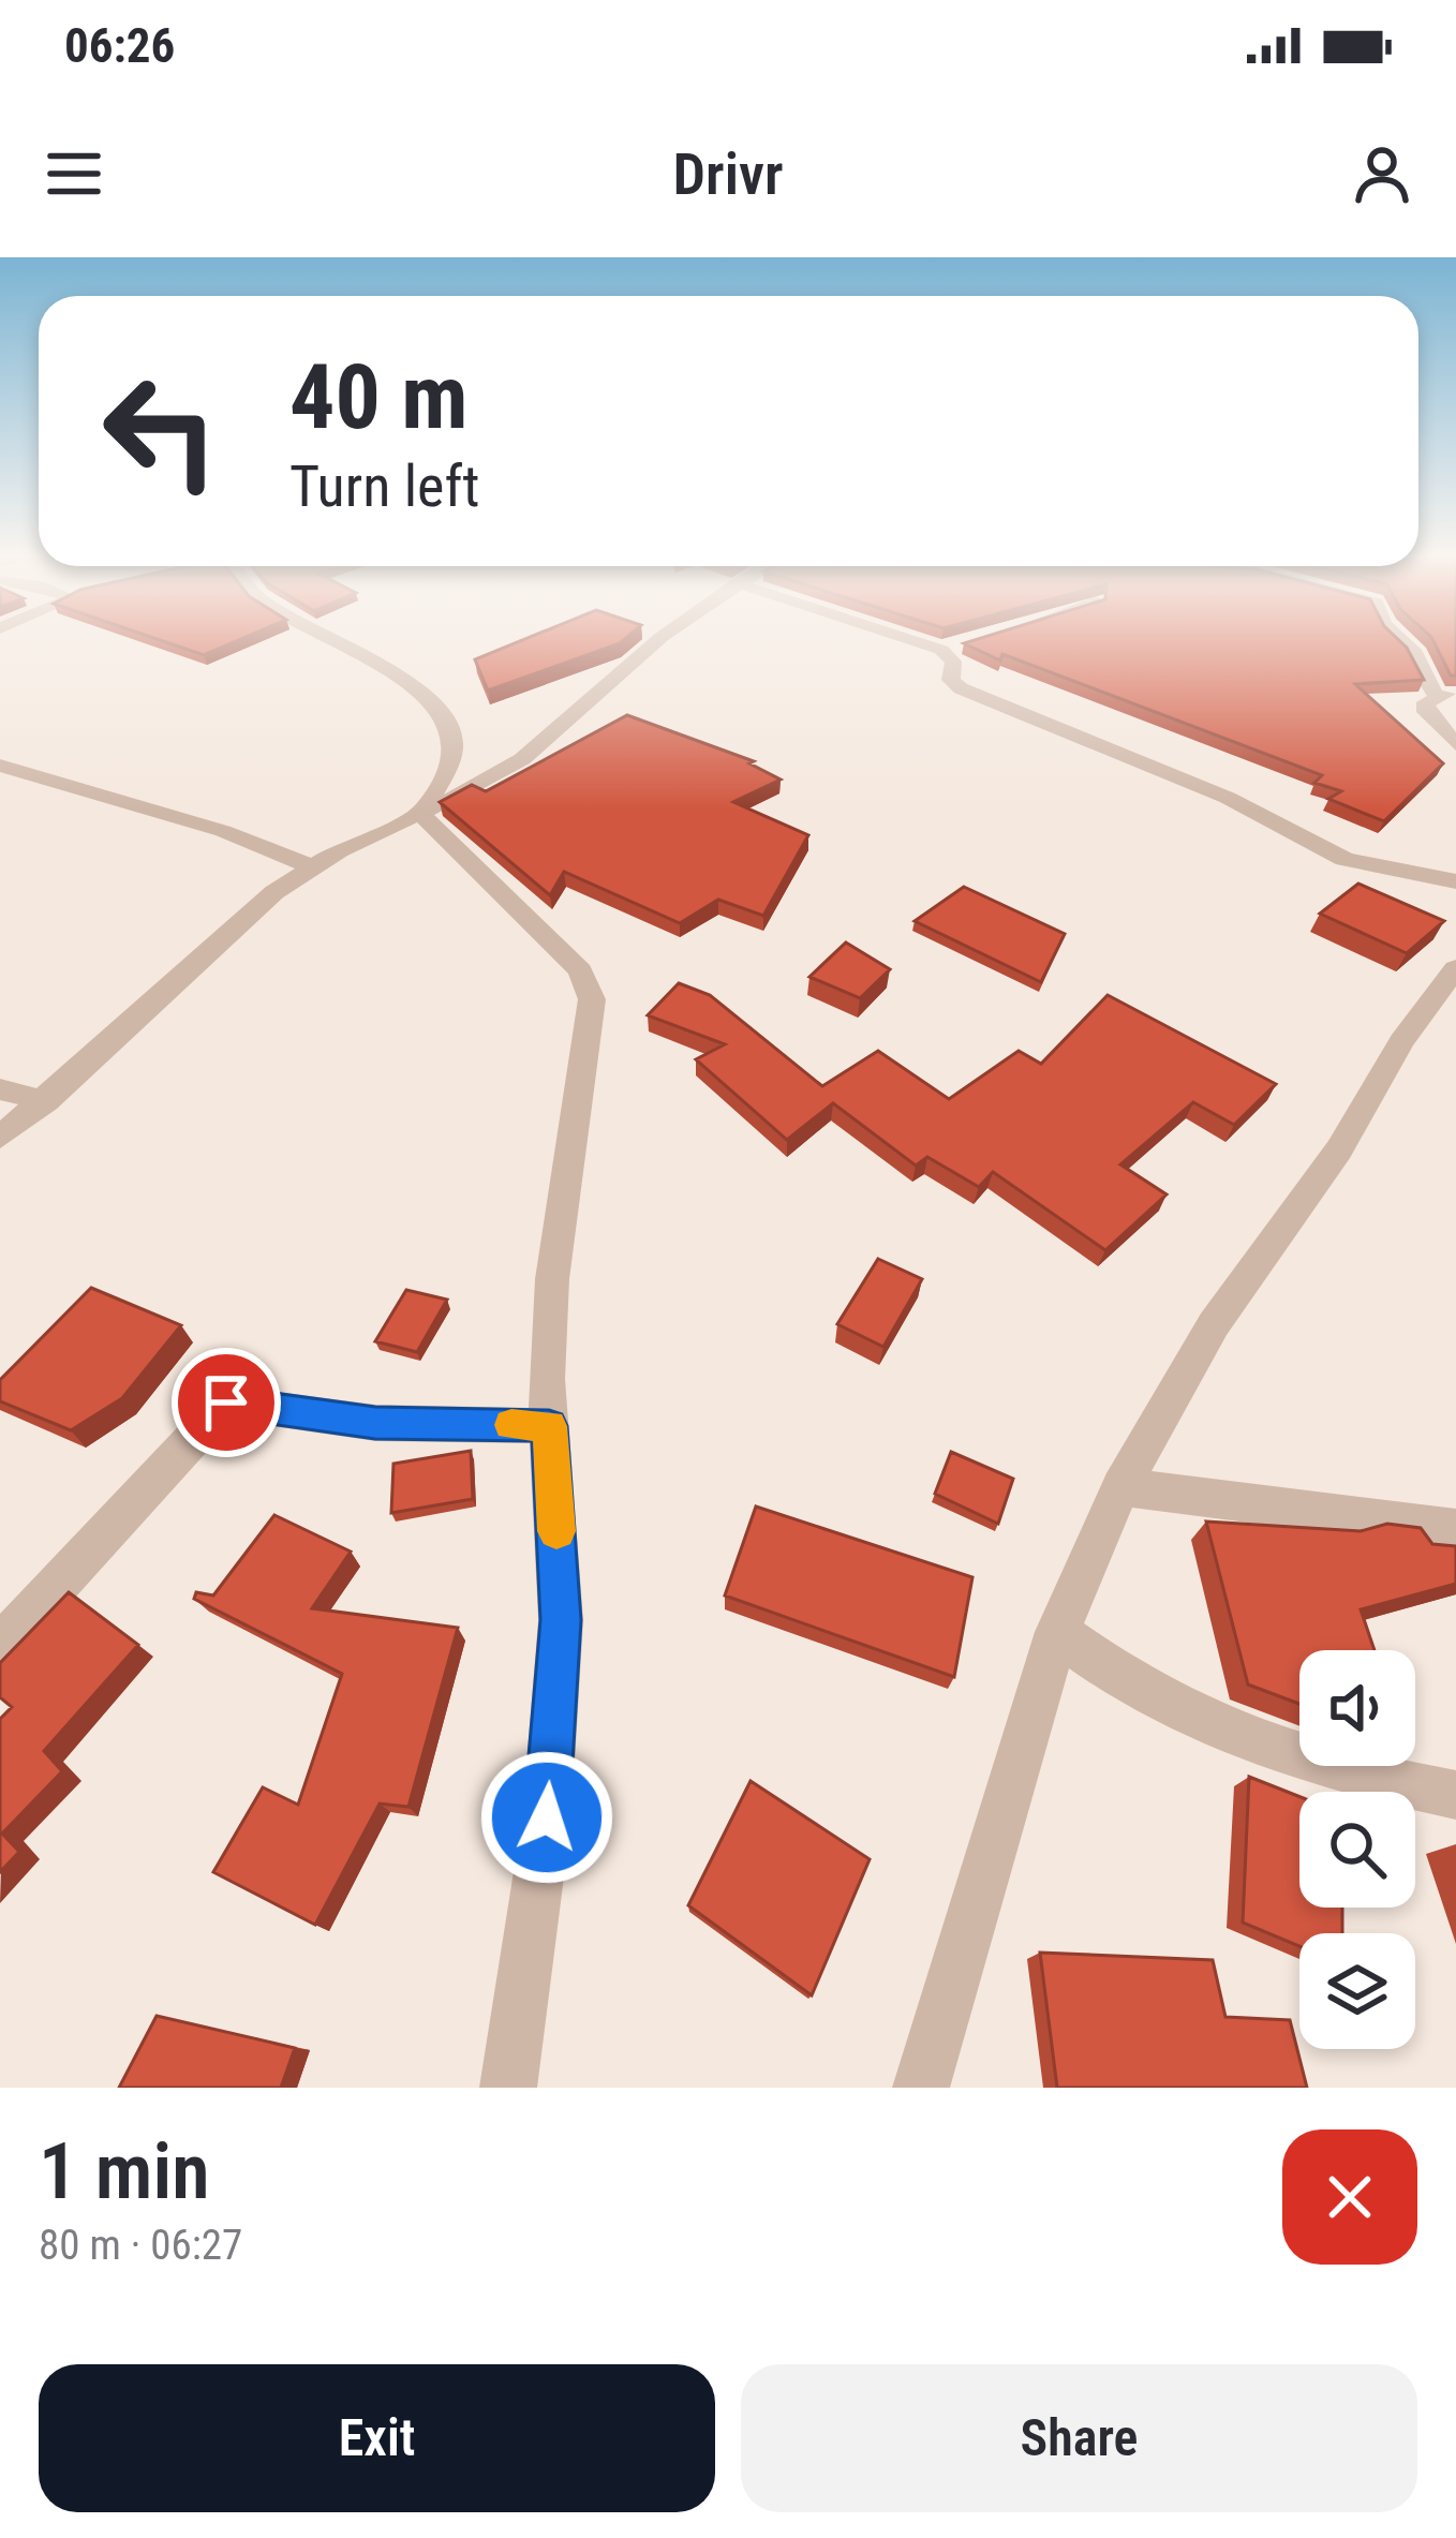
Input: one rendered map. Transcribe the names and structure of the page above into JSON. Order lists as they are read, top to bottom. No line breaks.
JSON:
{"page":{"status":"06:26","header":"Drivr","turn":["40 m","Turn left"],"heading":["1 min","80 m · 06:27"],"buttons":["Exit","Share"]}}
